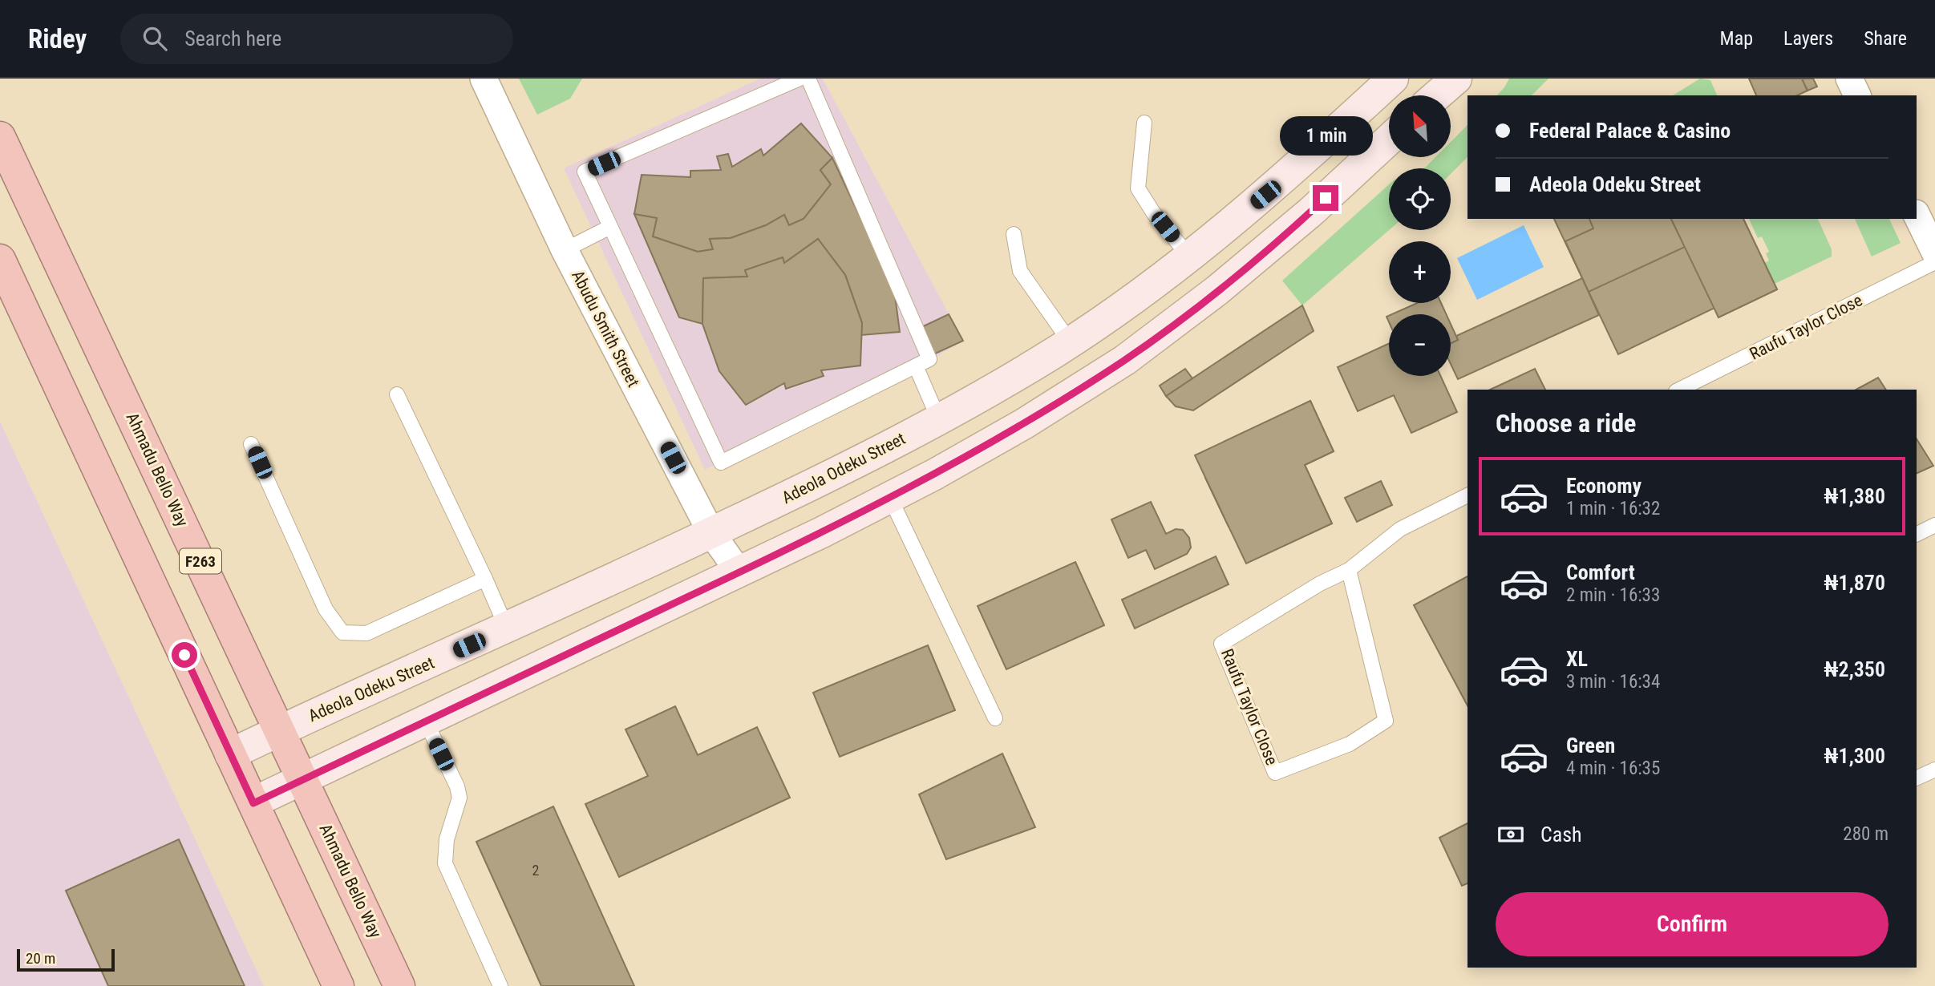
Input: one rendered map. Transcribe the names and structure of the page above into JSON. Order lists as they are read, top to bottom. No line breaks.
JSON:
{"streets":{"highway":["Ahmadu Bello Way","F263"],"main road":["Adeola Odeku Street"],"street":["Abudu Smith Street"],"lane":["Raufu Taylor Close"]},"crossings":[["Abudu Smith Street","Adeola Odeku Street"],["Adeola Odeku Street","Ahmadu Bello Way"]],"house_numbers":["2"],"scale_bar":"20 m","north":"top left","page":{"header":"Ridey","search":"Search here","nav":["Map","Layers","Share"],"map_buttons":["+","−"],"banner":["Federal Palace & Casino","Adeola Odeku Street"],"bubble":"1 min","heading":"Choose a ride","list":[{"name":"Economy","note":"1 min · 16:32","value":"₦1,380"},{"name":"Comfort","note":"2 min · 16:33","value":"₦1,870"},{"name":"XL","note":"3 min · 16:34","value":"₦2,350"},{"name":"Green","note":"4 min · 16:35","value":"₦1,300"}],"pay":["Cash","280 m"],"buttons":"Confirm","scale":"20 m"}}
